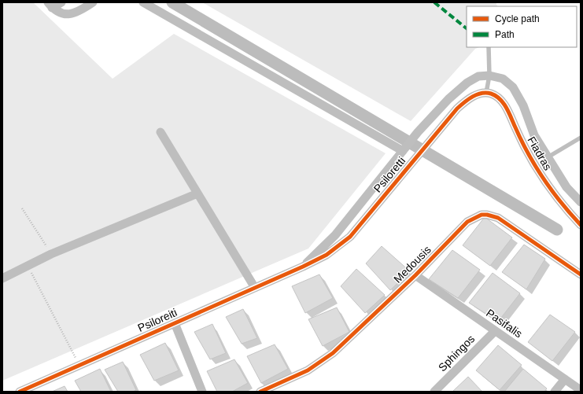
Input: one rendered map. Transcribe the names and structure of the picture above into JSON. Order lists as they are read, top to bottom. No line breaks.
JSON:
{"streets":{"street":["Fiadras","Psiloretti","Medousis","Psiloreiti","Pasifalis","Sphingos"]},"crossings":[["Fiadras","Psiloretti"],["Fiadras","Psiloreiti"],["Psiloretti","Psiloreiti"],["Medousis","Pasifalis"],["Pasifalis","Sphingos"]],"legend":["Cycle path","Path"]}
